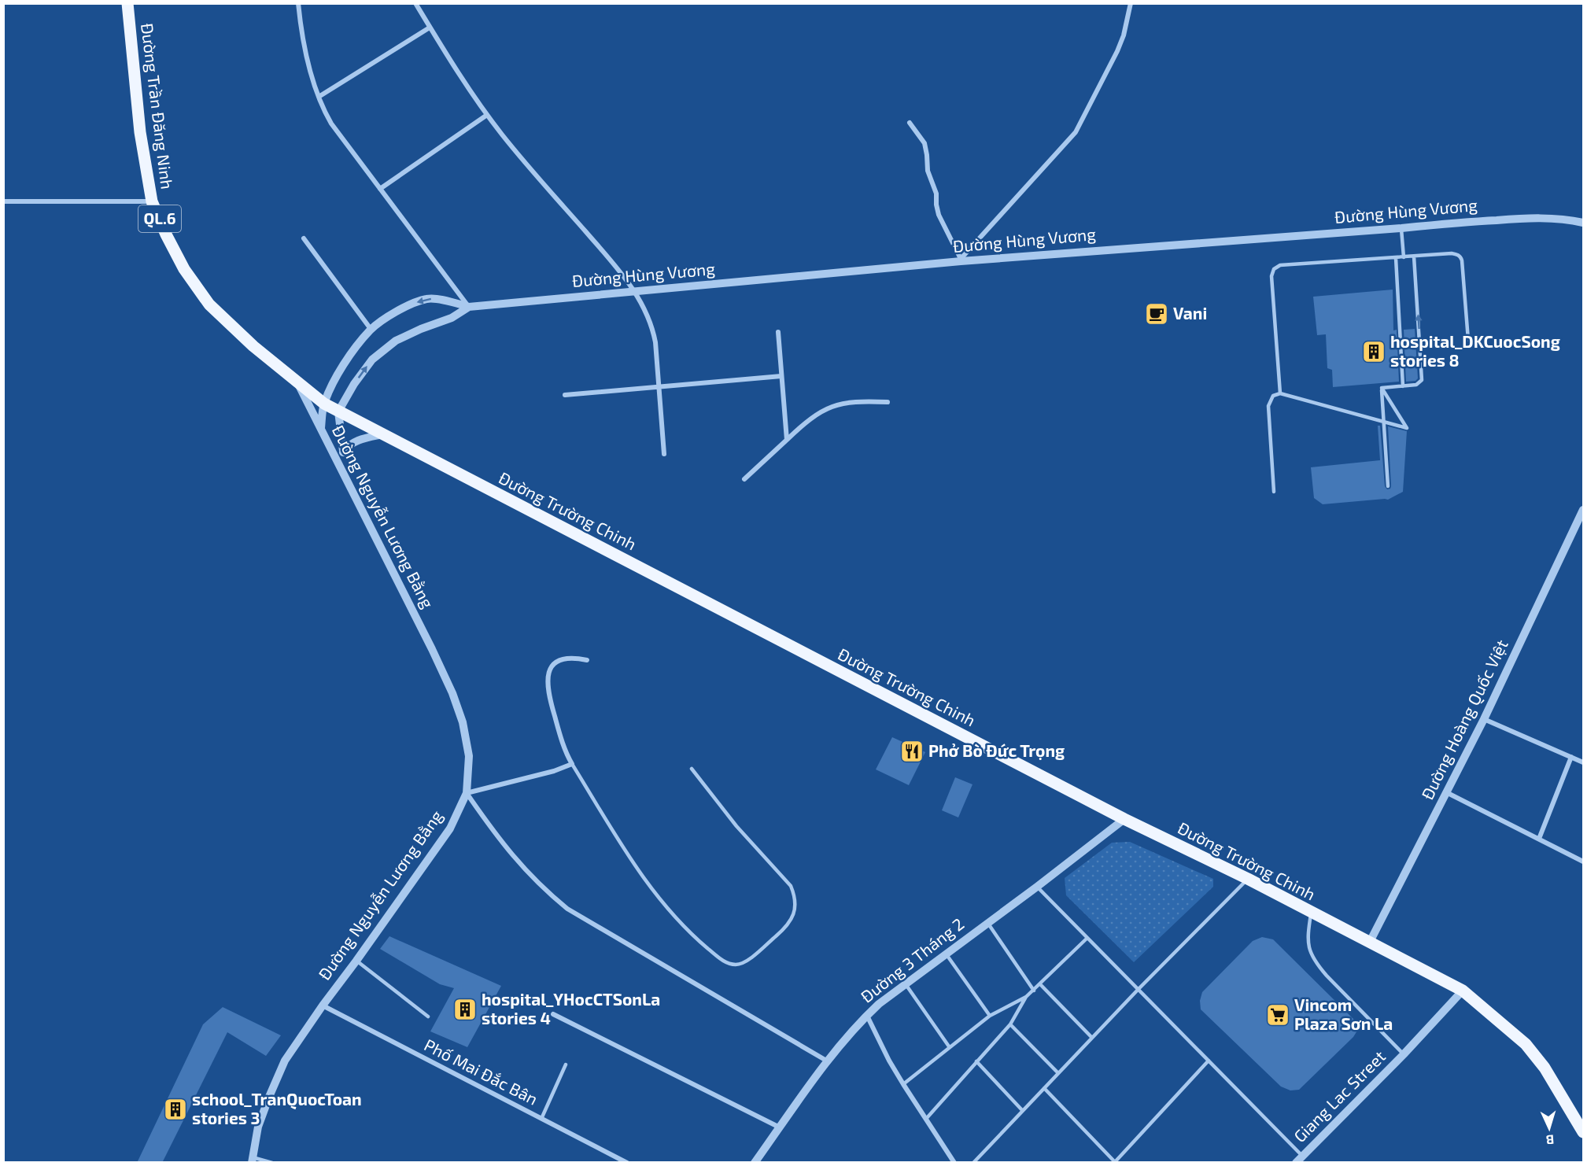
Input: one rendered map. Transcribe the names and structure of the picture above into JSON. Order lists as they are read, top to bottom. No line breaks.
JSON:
{"streets":{"main road":["Đường Trần Đăng Ninh","QL.6","Đường Trường Chinh"],"street":["Đường Hùng Vương","Đường Nguyễn Lương Bằng","Đường Hoàng Quốc Việt","Đường 3 Tháng 2","Phố Mai Đắc Bân","Giang Lac Street"]},"crossings":[["Đường Trần Đăng Ninh","Đường Trường Chinh"],["Đường Trần Đăng Ninh","Đường Nguyễn Lương Bằng"],["Đường Hùng Vương","Đường Trường Chinh"],["Đường Trường Chinh","Đường Nguyễn Lương Bằng"],["Đường Trường Chinh","Đường Hoàng Quốc Việt"],["Đường Trường Chinh","Đường 3 Tháng 2"],["Đường Trường Chinh","Giang Lac Street"],["Đường Nguyễn Lương Bằng","Phố Mai Đắc Bân"]],"places":{"cafe":["Vani"],"building":["hospital_DKCuocSong stories 8","hospital_YHocCTSonLa stories 4","school_TranQuocToan stories 3"],"restaurant":["Phở Bò Đức Trọng"],"supermarket":["Vincom Plaza Sơn La"]},"north":"bottom"}
